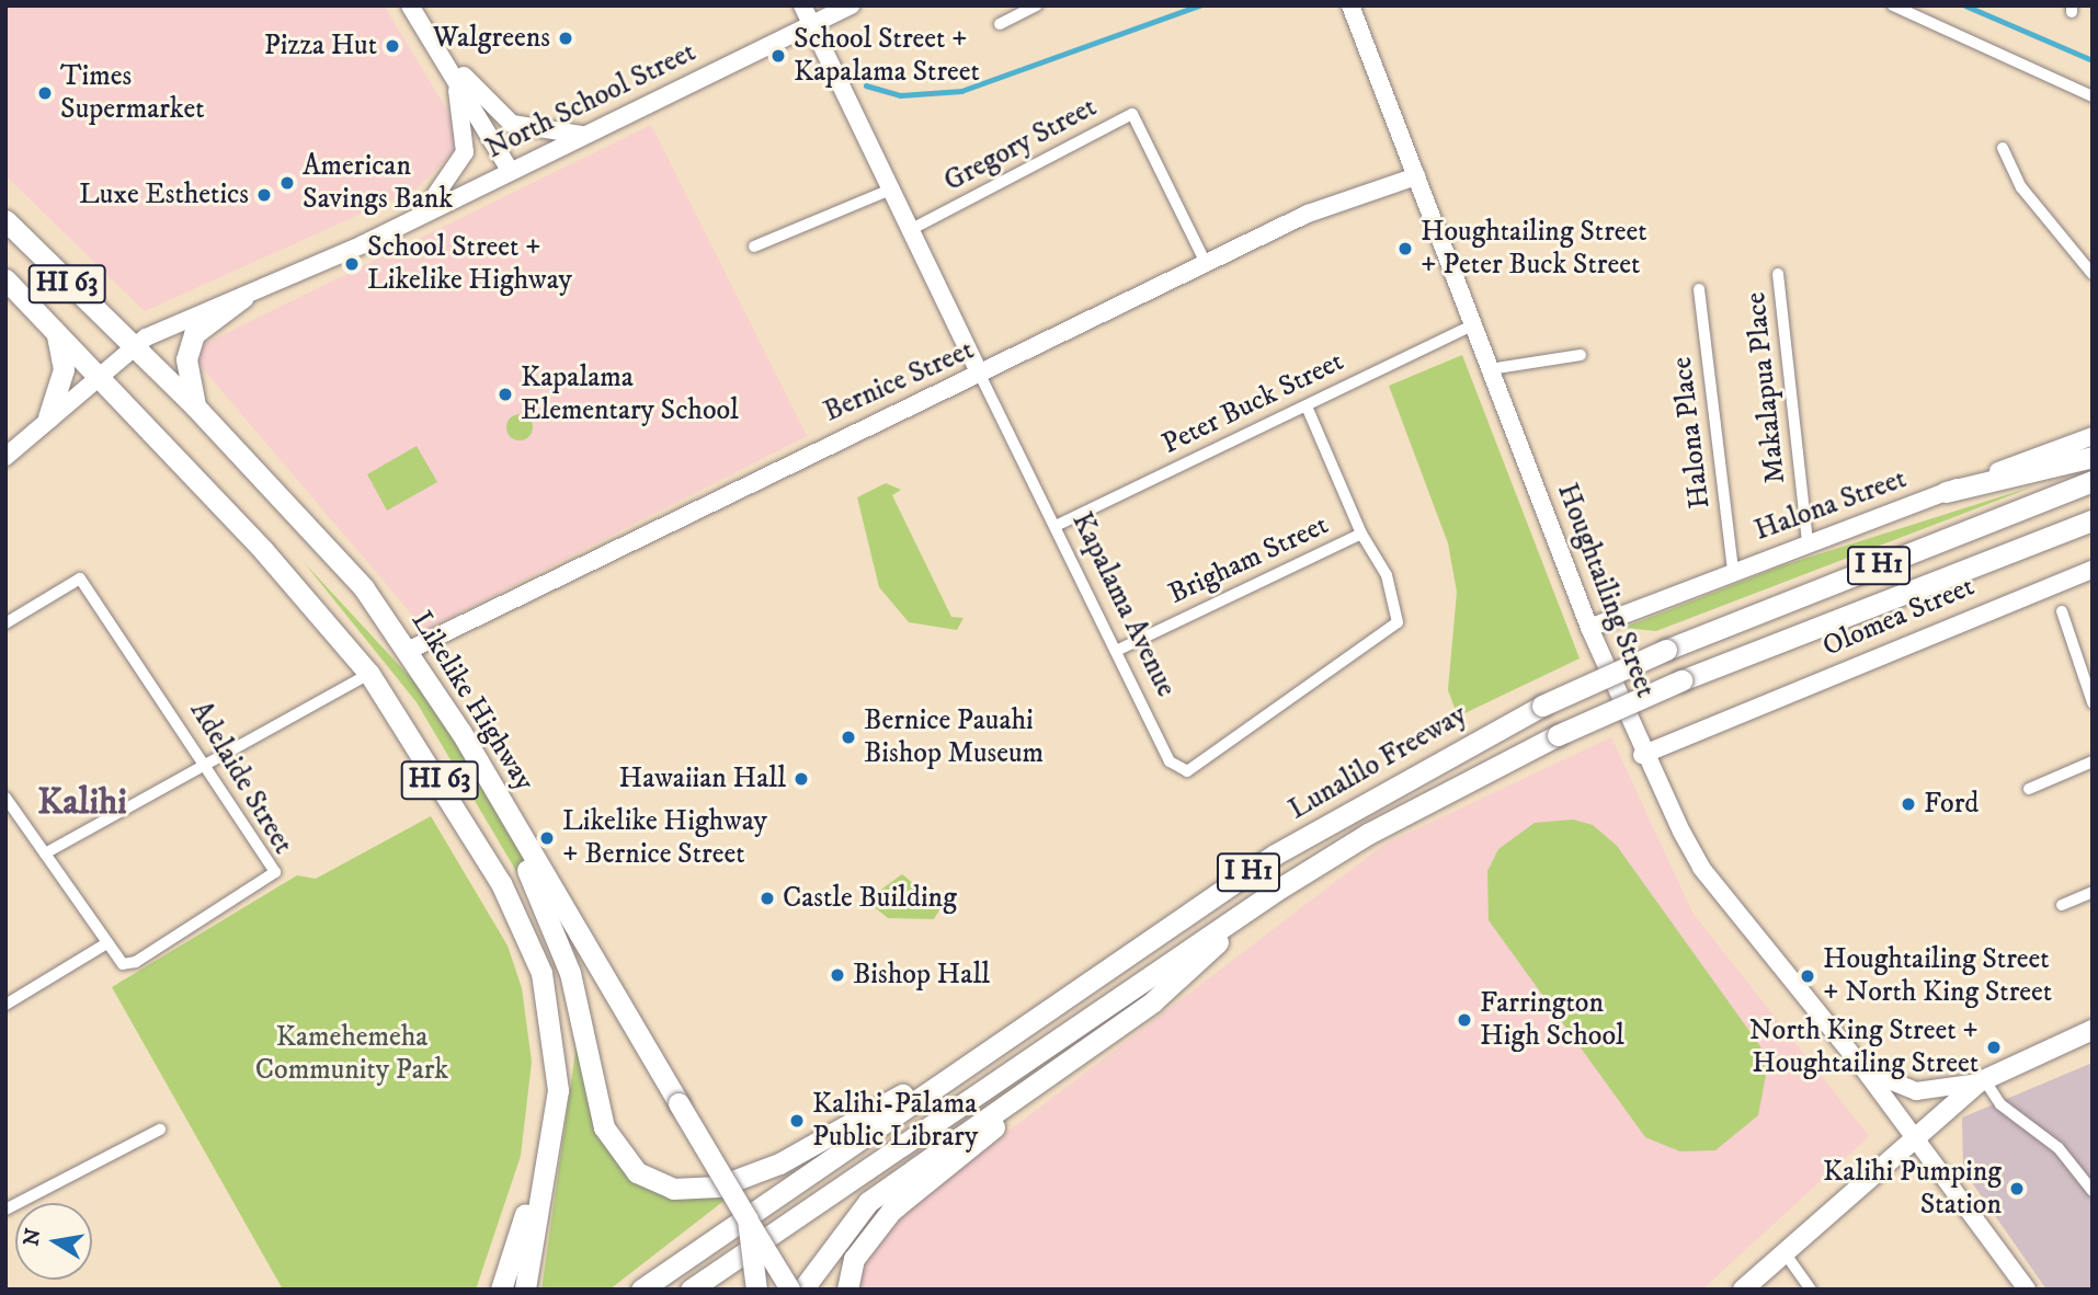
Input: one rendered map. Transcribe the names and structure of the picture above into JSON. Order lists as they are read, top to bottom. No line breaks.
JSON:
{"streets":{"highway":["HI 63","I H1","Likelike Highway","Lunalilo Freeway"],"main road":["North School Street","Bernice Street","Halona Street","Houghtailing Street","Kapalama Avenue","Olomea Street"],"street":["Gregory Street","Makalapua Place","Peter Buck Street","Halona Place","Brigham Street","Adelaide Street"]},"crossings":[["North School Street","HI 63"],["North School Street","Kapalama Avenue"],["North School Street","Likelike Highway"],["Gregory Street","Bernice Street"],["Gregory Street","Kapalama Avenue"],["Bernice Street","Houghtailing Street"],["Bernice Street","Kapalama Avenue"],["Bernice Street","Likelike Highway"],["Makalapua Place","Halona Street"],["Peter Buck Street","Houghtailing Street"],["Peter Buck Street","Kapalama Avenue"],["Halona Place","Halona Street"],["Halona Street","Houghtailing Street"],["Brigham Street","Kapalama Avenue"],["Houghtailing Street","Olomea Street"]],"districts":["Kalihi"],"parks":["Kamehemeha Community Park"],"places":["Walgreens","Pizza Hut","School Street + Kapalama Street","Times Supermarket","American Savings Bank","Luxe Esthetics","Houghtailing Street + Peter Buck Street","School Street + Likelike Highway","Kapalama Elementary School","Bernice Pauahi Bishop Museum","Hawaiian Hall","Ford","Likelike Highway + Bernice Street","Castle Building","Bishop Hall","Houghtailing Street + North King Street","Farrington High School","North King Street + Houghtailing Street","Kalihi-Pālama Public Library","Kalihi Pumping Station"],"north":"left"}
